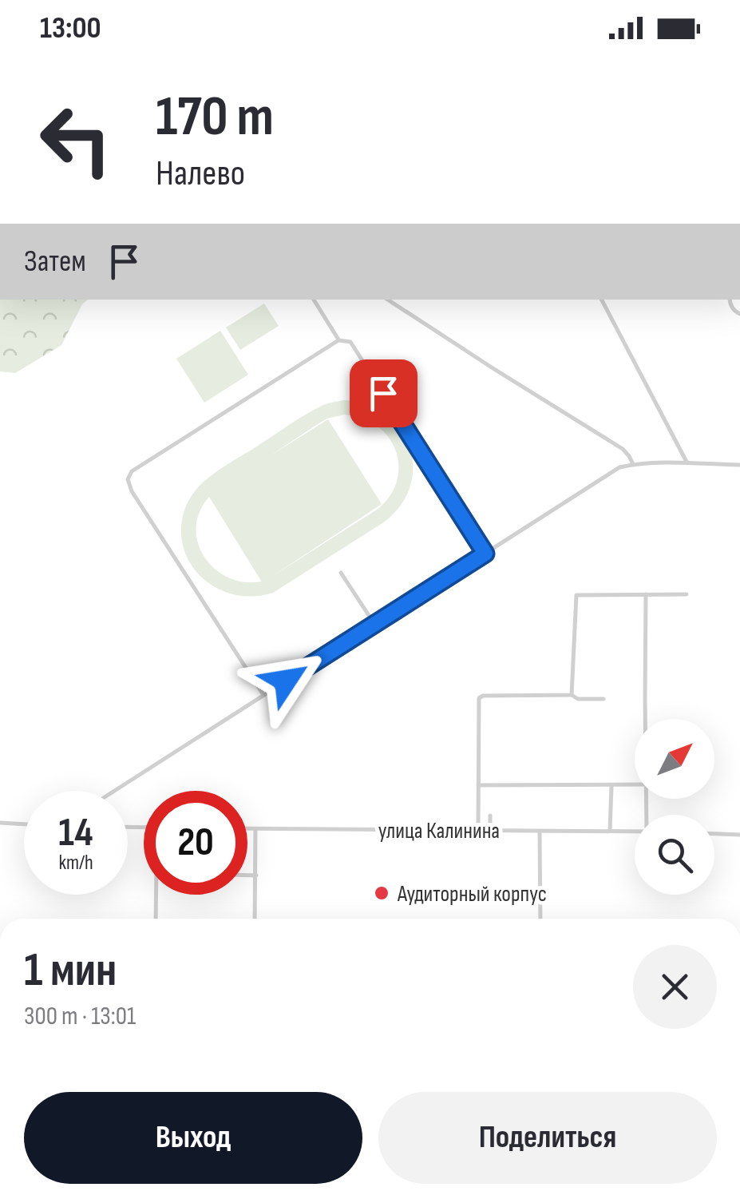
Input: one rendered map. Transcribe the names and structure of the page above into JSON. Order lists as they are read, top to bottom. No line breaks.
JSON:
{"streets":{"lane":["улица Калинина"]},"places":["Аудиторный корпус"],"north":"top right","page":{"status":"13:00","turn":["170 m","Налево"],"then":"Затем","speed":"14 km/h","limit":"20","heading":["1 мин","300 m · 13:01"],"buttons":["Выход","Поделиться"]}}
